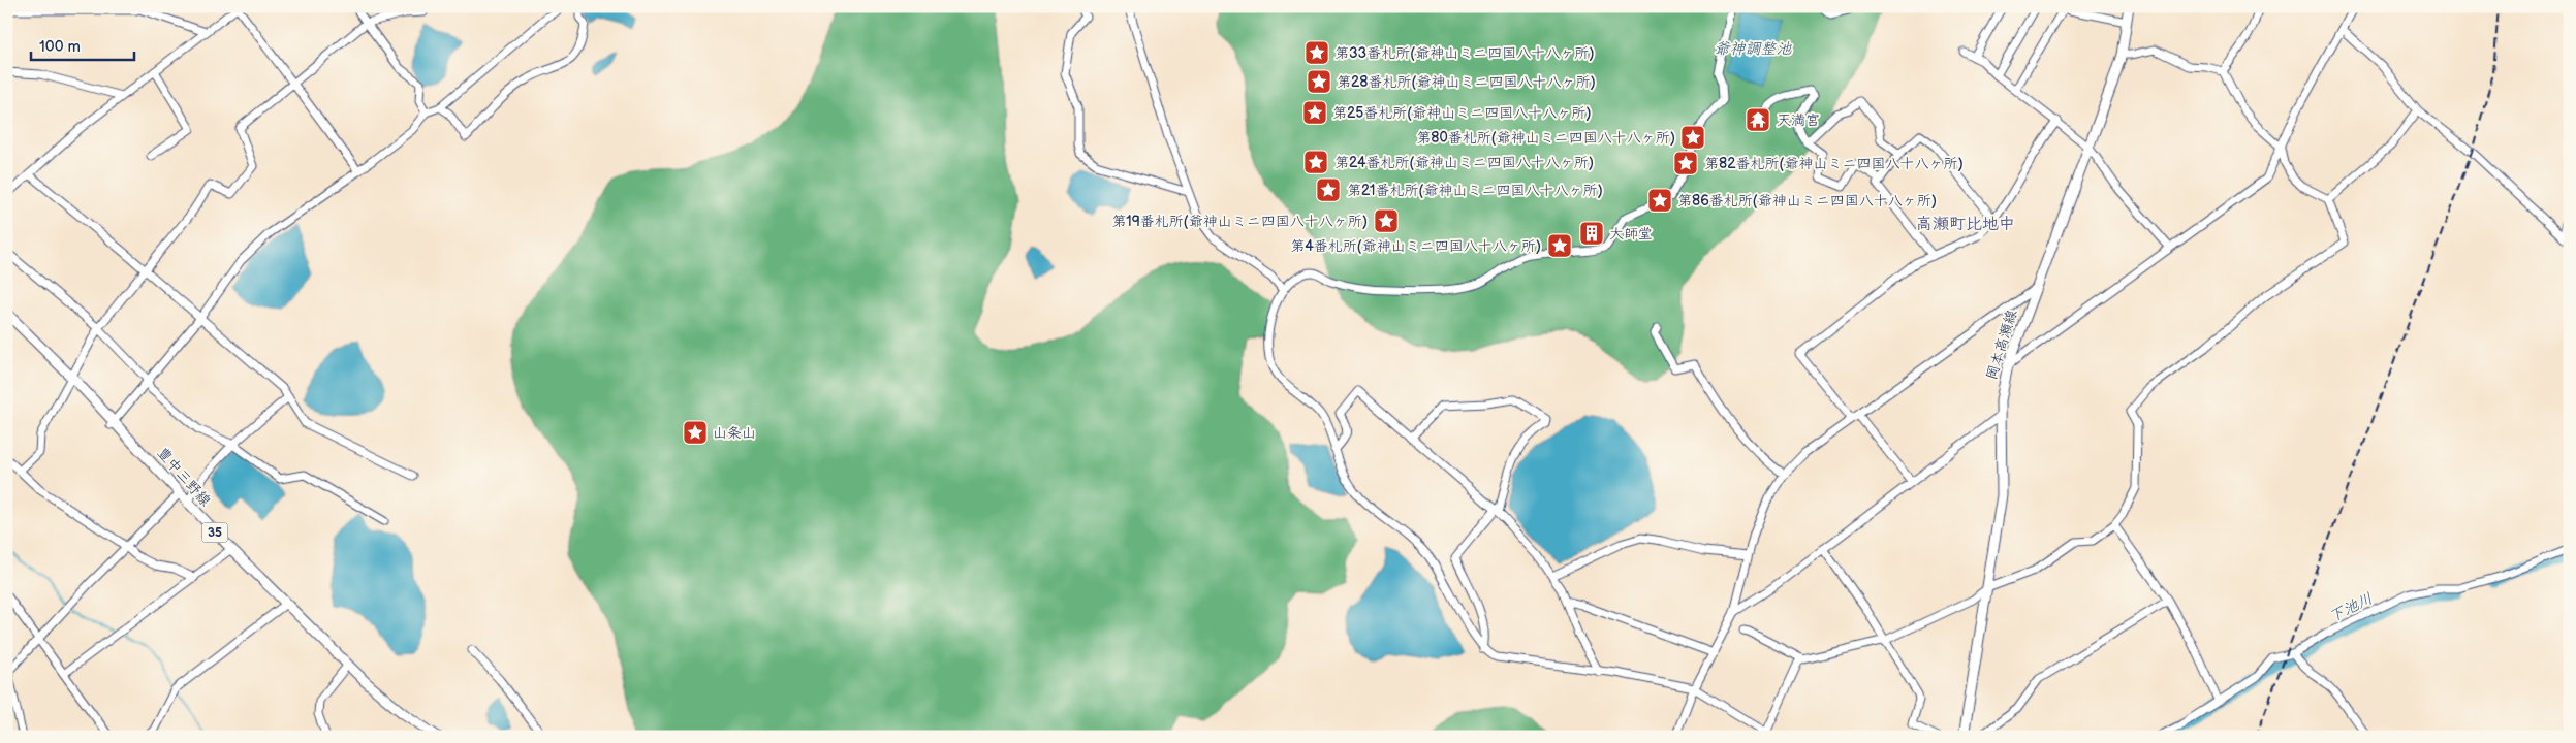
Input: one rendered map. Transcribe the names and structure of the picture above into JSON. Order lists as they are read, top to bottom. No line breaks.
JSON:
{"streets":{"main road":["岡本高瀬線","豊中三野線","35"]},"districts":["高瀬町比地中"],"water":["爺神調整池","下池川"],"places":{"place":["第33番札所(爺神山ミニ四国八十八ヶ所)","第28番札所(爺神山ミニ四国八十八ヶ所)","第25番札所(爺神山ミニ四国八十八ヶ所)","第80番札所(爺神山ミニ四国八十八ヶ所)","第24番札所(爺神山ミニ四国八十八ヶ所)","第82番札所(爺神山ミニ四国八十八ヶ所)","第21番札所(爺神山ミニ四国八十八ヶ所)","第86番札所(爺神山ミニ四国八十八ヶ所)","第19番札所(爺神山ミニ四国八十八ヶ所)","第4番札所(爺神山ミニ四国八十八ヶ所)","山条山"],"temple":["天満宮"],"building":["大師堂"]},"scale_bar":"100 m"}
